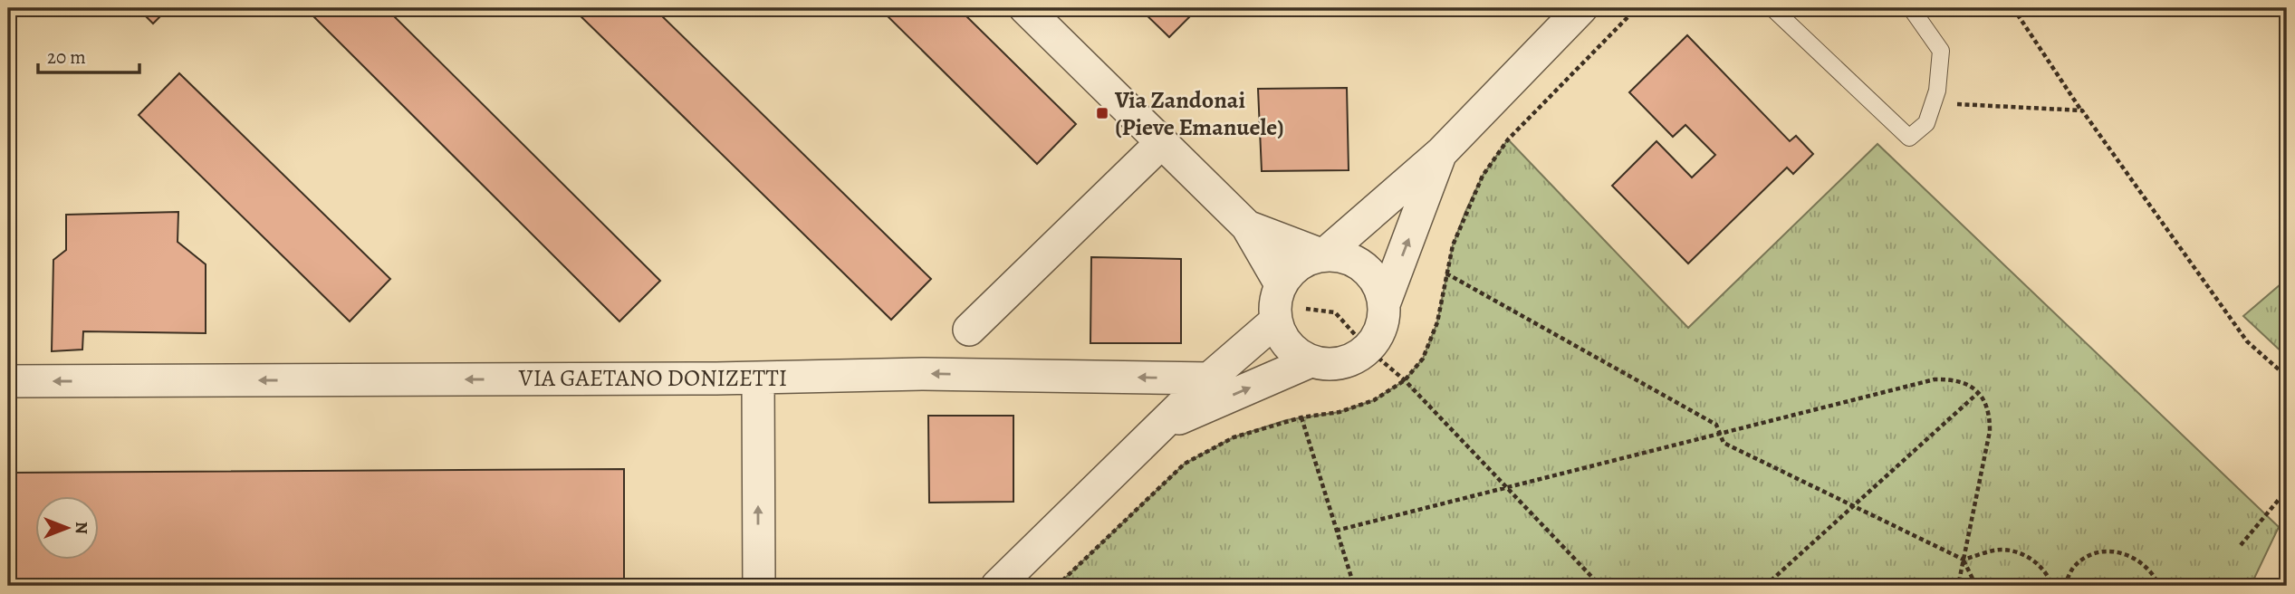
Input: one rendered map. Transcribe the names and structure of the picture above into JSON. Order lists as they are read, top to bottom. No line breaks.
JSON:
{"streets":{"street":["VIA GAETANO DONIZETTI"]},"one_way":["VIA GAETANO DONIZETTI"],"places":{"transit":["Via Zandonai (Pieve Emanuele)"]},"scale_bar":"20 m","north":"right"}
